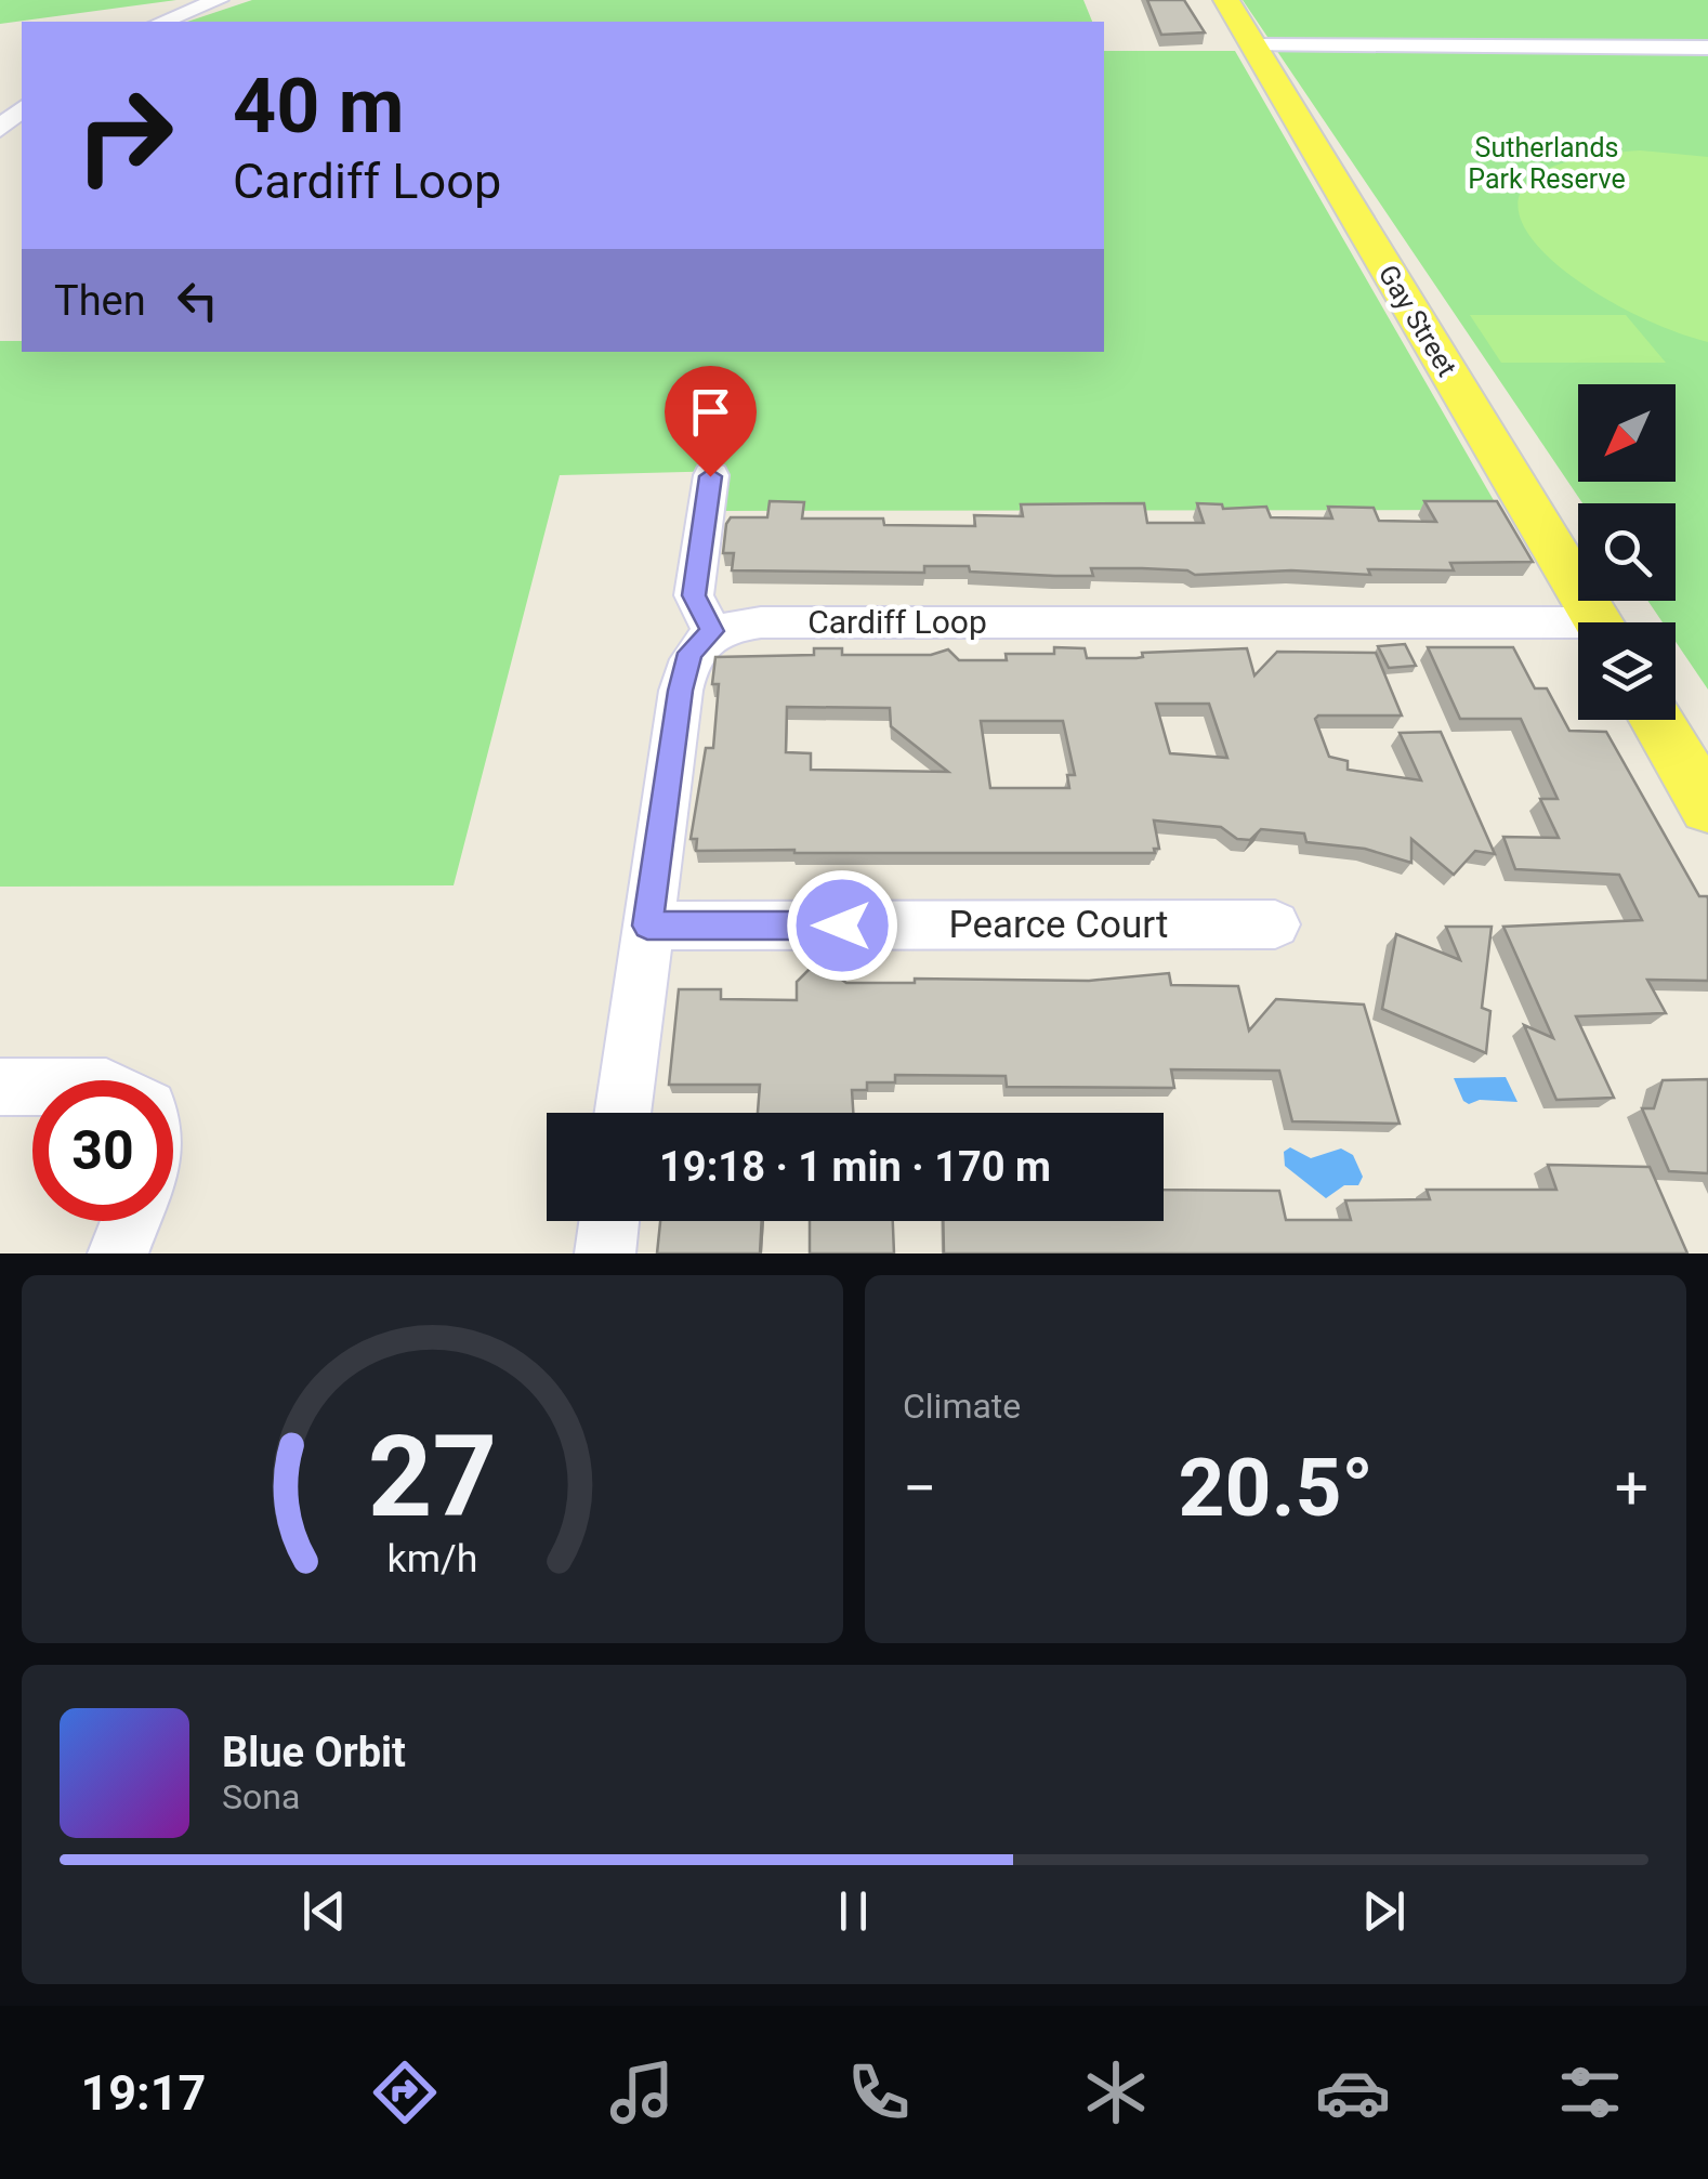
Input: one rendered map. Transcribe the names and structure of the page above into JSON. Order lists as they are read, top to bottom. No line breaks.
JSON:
{"streets":{"main road":["Gay Street"],"street":["Cardiff Loop","Pearce Court"]},"parks":["Sutherlands Park Reserve"],"north":"bottom left","page":{"turn":["40 m","Cardiff Loop"],"then":"Then","limit":"30","trip":"19:18 · 1 min · 170 m","tile":"Climate","heat":["−","20.5°","+"],"song":["Blue Orbit","Sona"],"tabs":"19:17","gauge":["27","km/h"]}}
